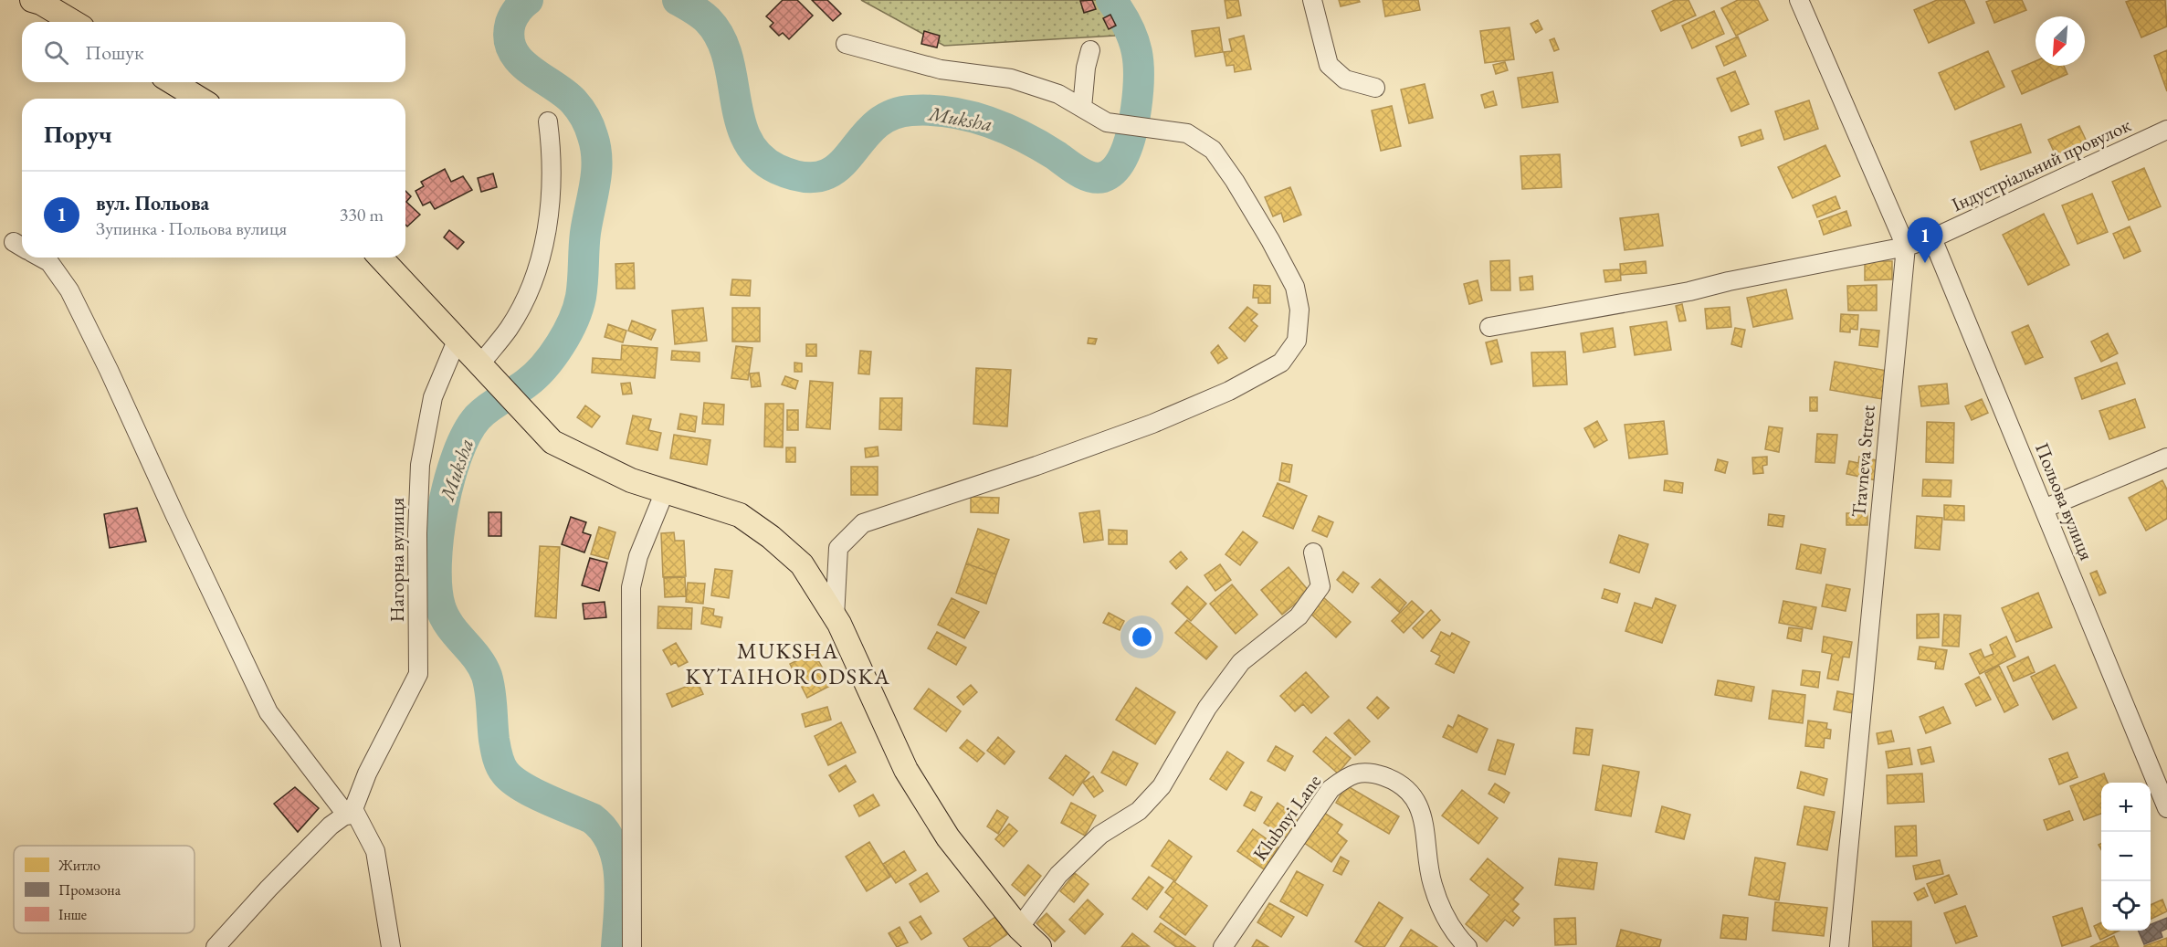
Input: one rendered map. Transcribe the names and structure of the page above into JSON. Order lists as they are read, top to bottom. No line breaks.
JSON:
{"streets":{"street":["Індустріальний провулок","Travneva Street","Польова вулиця","Нагорна вулиця","Klubnyi Lane"]},"crossings":[["Індустріальний провулок","Польова вулиця"]],"districts":["MUKSHA KYTAIHORODSKA"],"water":["Muksha"],"legend":["Житло","Промзона","Інше"],"north":"bottom left","page":{"search":"Пошук","heading":"Поруч","list":[{"mark":"1","name":"вул. Польова","note":"Зупинка · Польова вулиця","value":"330 m"}],"pins":"1","map_buttons":["+","−"]}}
